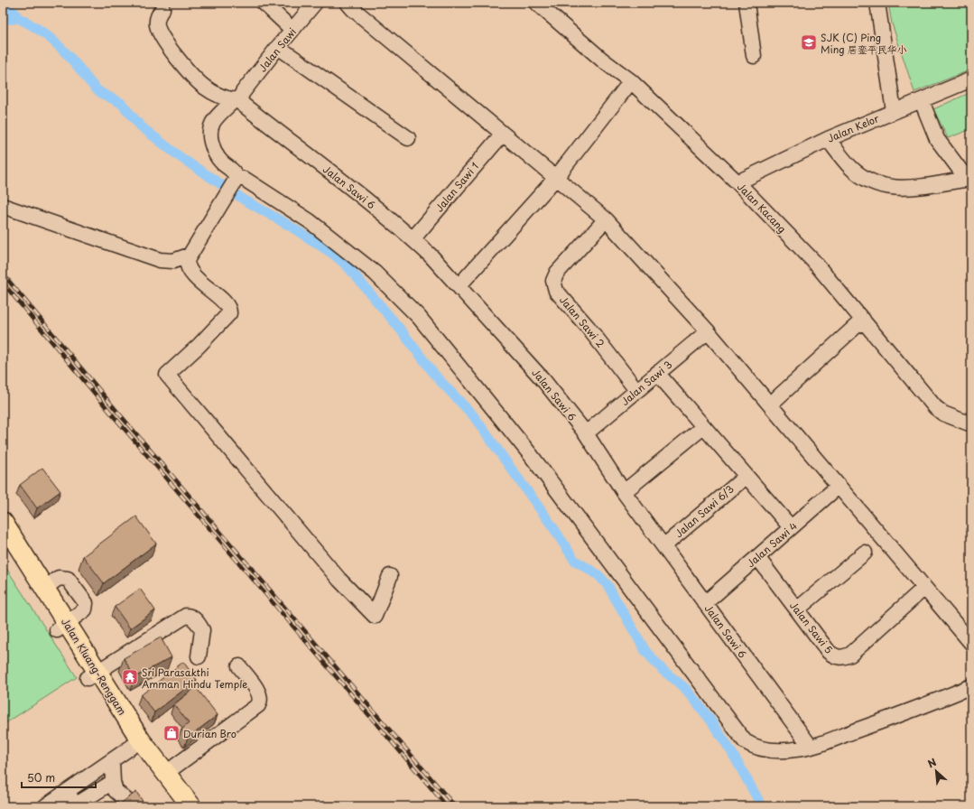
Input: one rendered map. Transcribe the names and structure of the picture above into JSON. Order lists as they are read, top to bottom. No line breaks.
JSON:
{"streets":{"main road":["Jalan Kluang-Renggam"],"street":["Jalan Sawi","Jalan Kelor","Jalan Sawi 6","Jalan Sawi 1","Jalan Kacang","Jalan Sawi 2","Jalan Sawi 3","Jalan Sawi 6/3","Jalan Sawi 4","Jalan Sawi 5"]},"crossings":[["Jalan Sawi","Jalan Sawi 6"],["Jalan Kelor","Jalan Kacang"],["Jalan Sawi 6","Jalan Sawi 1"],["Jalan Sawi 6","Jalan Sawi 3"],["Jalan Sawi 6","Jalan Sawi 6/3"],["Jalan Sawi 6","Jalan Sawi 4"],["Jalan Sawi 2","Jalan Sawi 3"],["Jalan Sawi 4","Jalan Sawi 5"]],"places":{"school or university":["SJK (C) Ping Ming 居銮平民华小"],"temple":["Sri Parasakthi Amman Hindu Temple"],"shop":["Durian Bro"]},"scale_bar":"50 m","north":"top left"}
